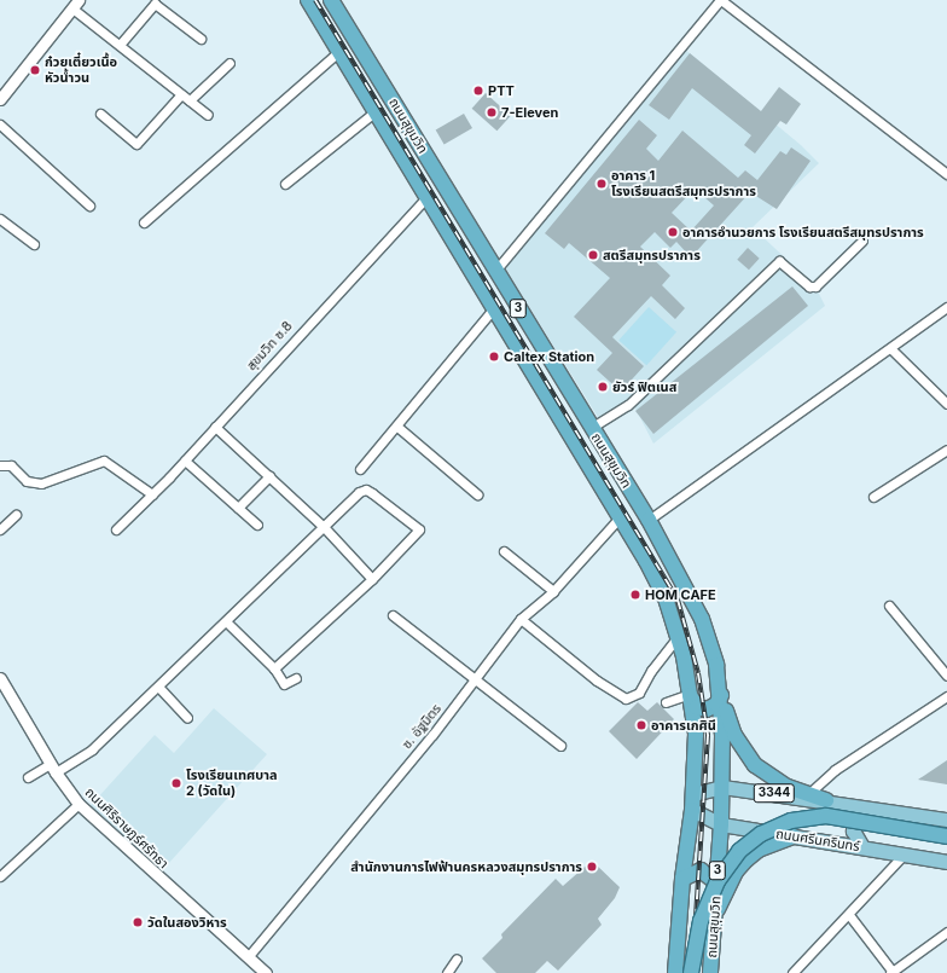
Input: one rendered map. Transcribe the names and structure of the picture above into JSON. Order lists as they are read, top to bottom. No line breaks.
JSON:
{"streets":{"highway":["ถนนสุขุมวิท","3"],"main road":["3344","ถนนศรีนครินทร์"],"street":["สุขมวิท ซ.8","ซ. อัฐมิตร","ถนนศิริราษฎร์ศรัทธา"]},"crossings":[["ถนนสุขุมวิท","สุขมวิท ซ.8"],["ถนนสุขุมวิท","ซ. อัฐมิตร"],["ถนนสุขุมวิท","3344"],["ถนนสุขุมวิท","ถนนศรีนครินทร์"],["ซ. อัฐมิตร","ถนนศิริราษฎร์ศรัทธา"],["3344","ถนนศรีนครินทร์"]],"places":["ก๋วยเตี๋ยวเนื้อ หัวน้ำวน","PTT","7-Eleven","อาคาร 1 โรงเรียนสตรีสมุทรปราการ","อาคารอำนวยการ โรงเรียนสตรีสมุทรปราการ","สตรีสมุทรปราการ","Caltex Station","ยัวร์ ฟิตเนส","HOM CAFE","อาคารเกศินี","โรงเรียนเทศบาล 2 (วัดใน)","สำนักงานการไฟฟ้านครหลวงสมุทรปราการ","วัดในสองวิหาร"]}
